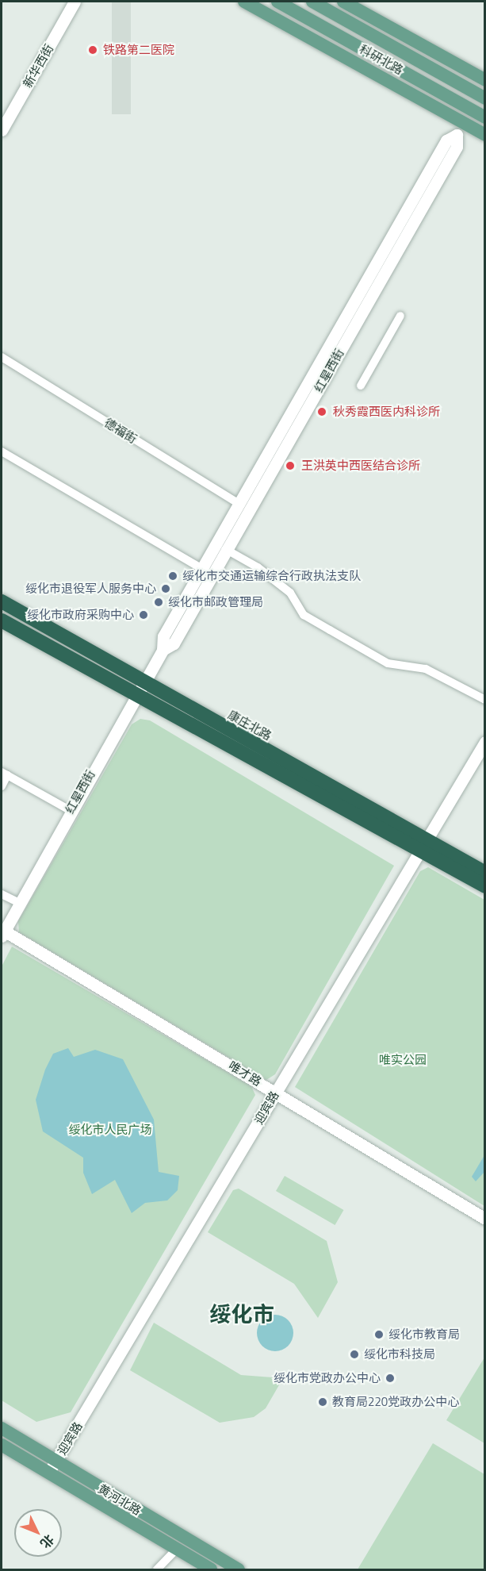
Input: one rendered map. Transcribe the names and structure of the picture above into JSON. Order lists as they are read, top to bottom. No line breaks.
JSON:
{"streets":{"highway":["康庄北路"],"main road":["科研北路","新华西街","红星西街","唯才路","迎宾路","黄河北路"],"street":["德福街"]},"crossings":[["科研北路","红星西街"],["红星西街","德福街"],["红星西街","康庄北路"],["红星西街","唯才路"],["康庄北路","迎宾路"],["唯才路","迎宾路"],["迎宾路","黄河北路"]],"districts":["绥化市"],"parks":["唯实公园","绥化市人民广场"],"places":["铁路第二医院","秋秀霞西医内科诊所","王洪英中西医结合诊所","绥化市交通运输综合行政执法支队","绥化市退役军人服务中心","绥化市邮政管理局","绥化市政府采购中心","绥化市教育局","绥化市科技局","绥化市党政办公中心","教育局220党政办公中心"],"north":"bottom right"}
